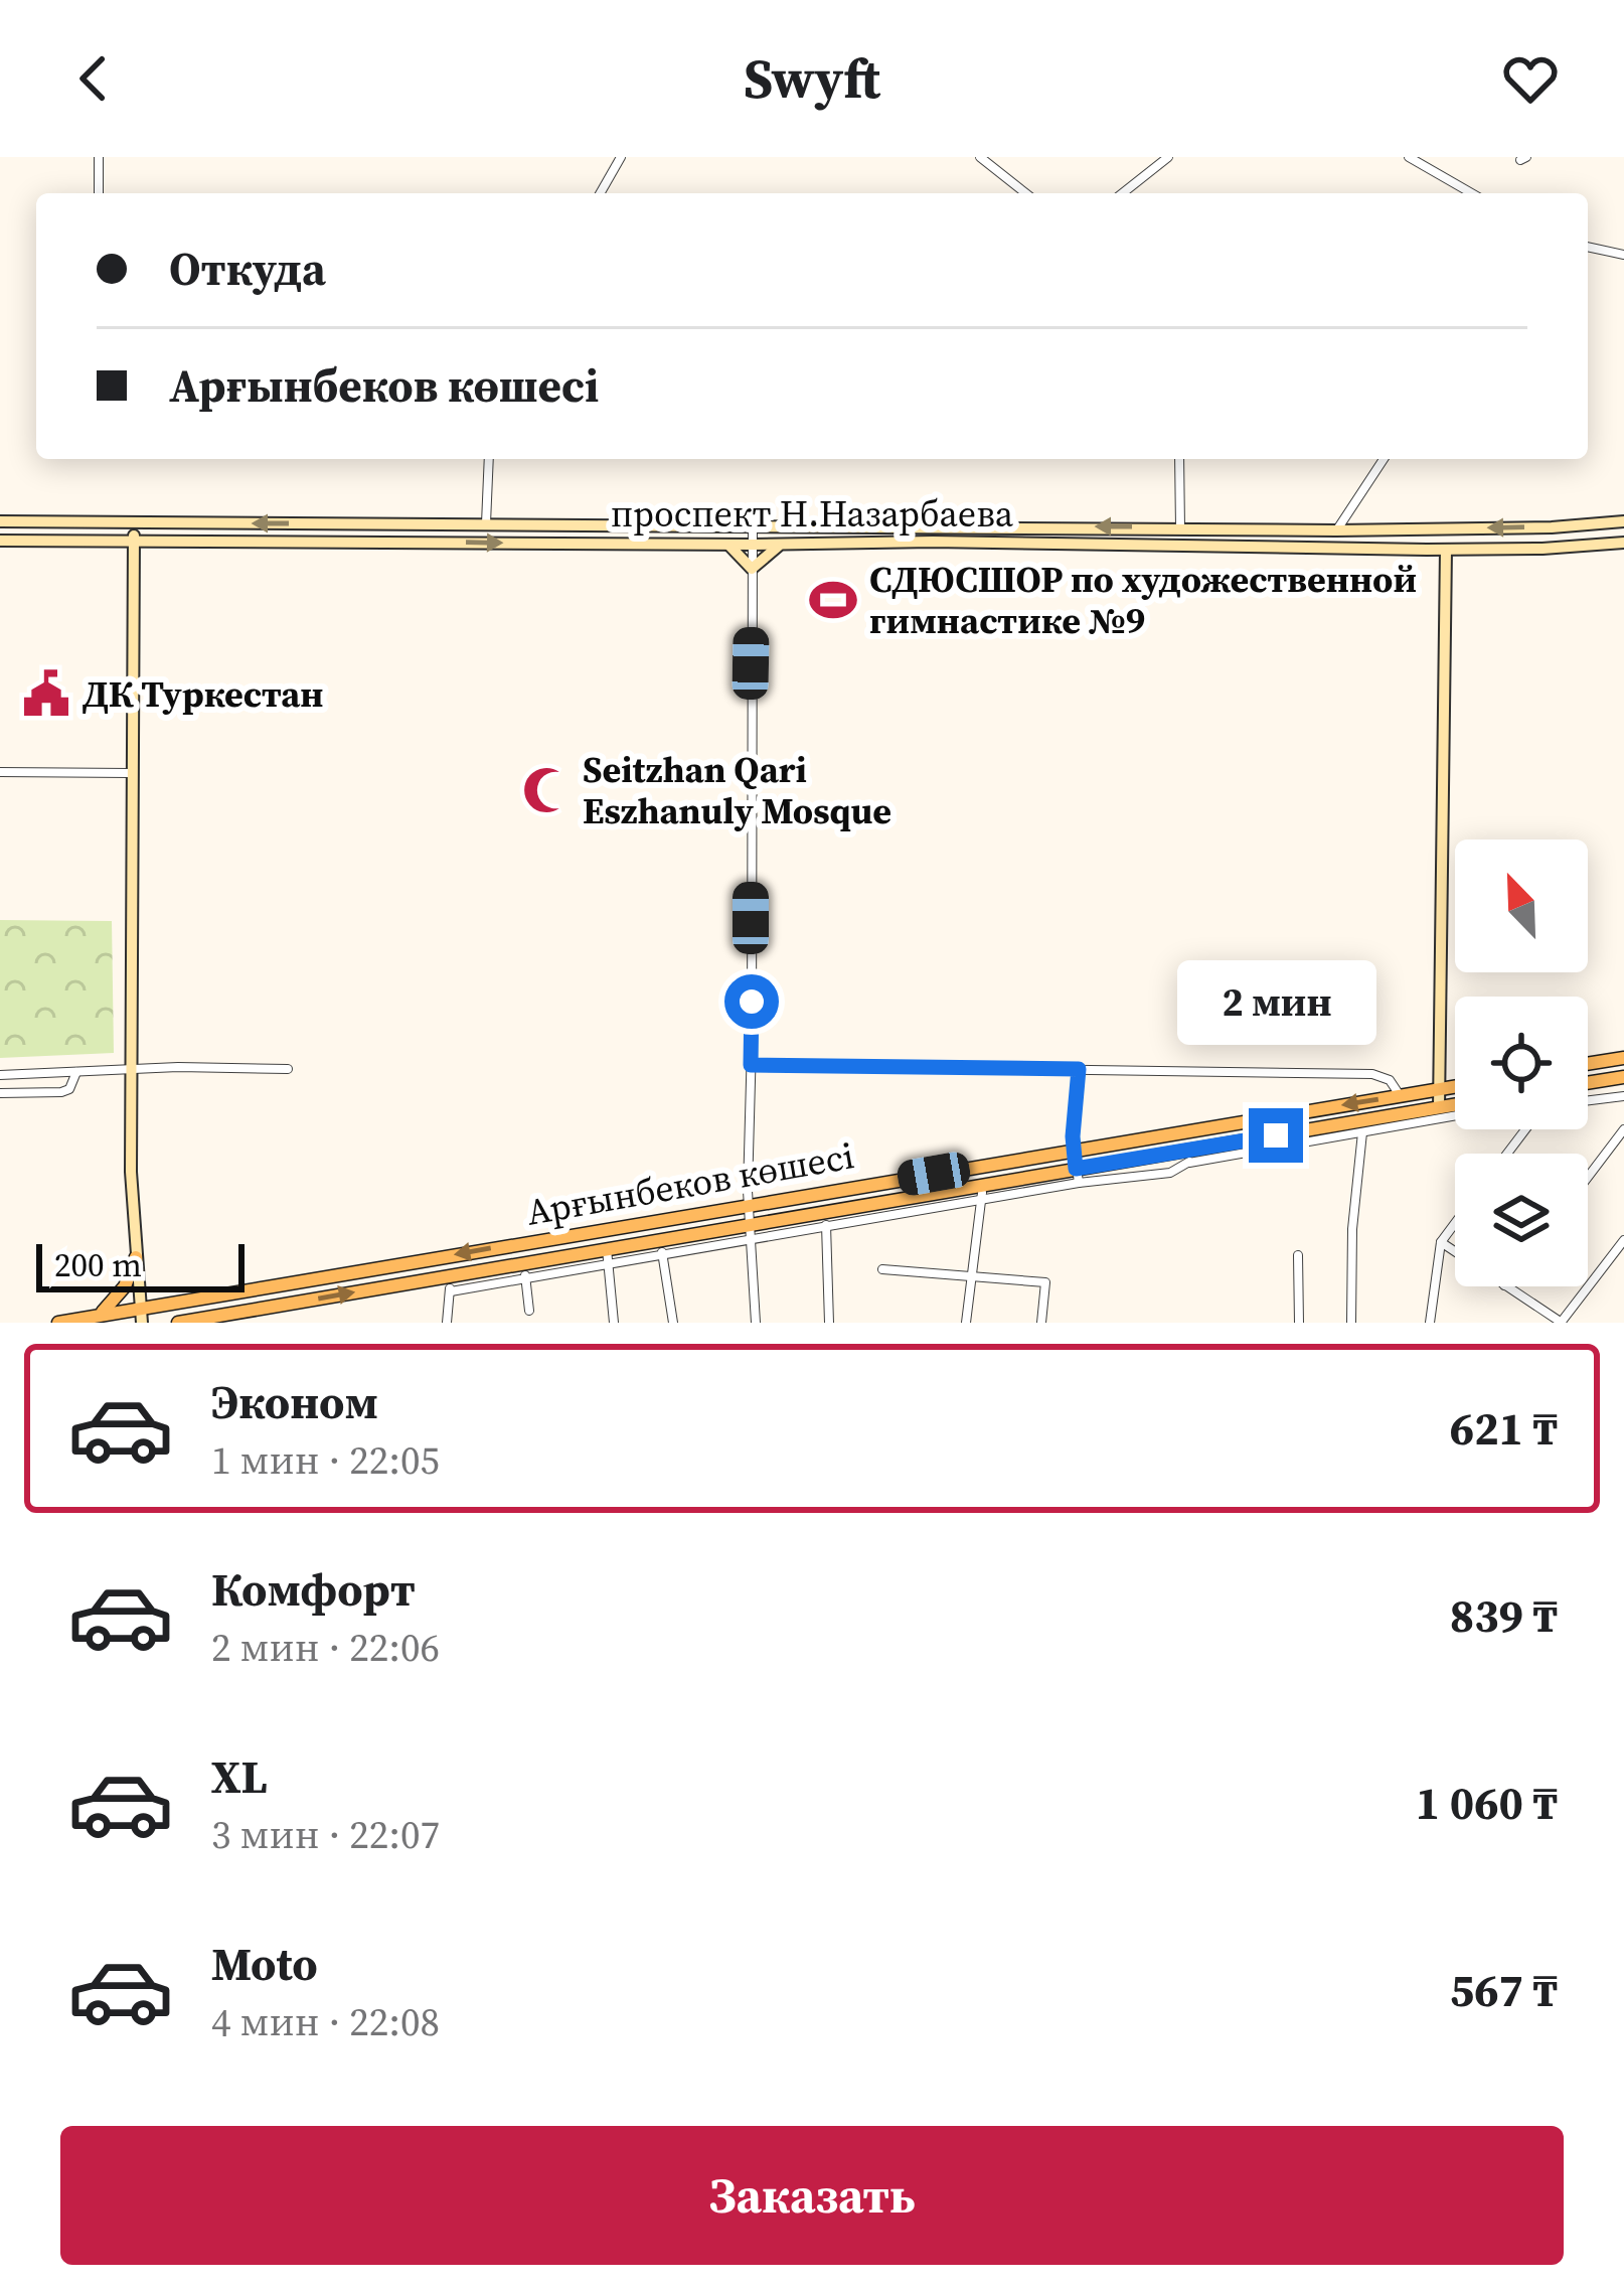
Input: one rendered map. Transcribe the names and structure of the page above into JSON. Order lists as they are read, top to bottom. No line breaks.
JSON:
{"streets":{"main road":["проспект Н.Назарбаева","Арғынбеков көшесі"]},"places":{"sports":["СДЮСШОР по художественной гимнастике №9"],"public building":["ДК Туркестан"],"mosque":["Seitzhan Qari Eszhanuly Mosque"]},"scale_bar":"200 m","north":"top left","page":{"header":"Swyft","banner":["Откуда","Арғынбеков көшесі"],"bubble":"2 мин","scale":"200 m","list":[{"name":"Эконом","note":"1 мин · 22:05","value":"621 ₸"},{"name":"Комфорт","note":"2 мин · 22:06","value":"839 ₸"},{"name":"XL","note":"3 мин · 22:07","value":"1 060 ₸"},{"name":"Moto","note":"4 мин · 22:08","value":"567 ₸"}],"buttons":"Заказать"}}
